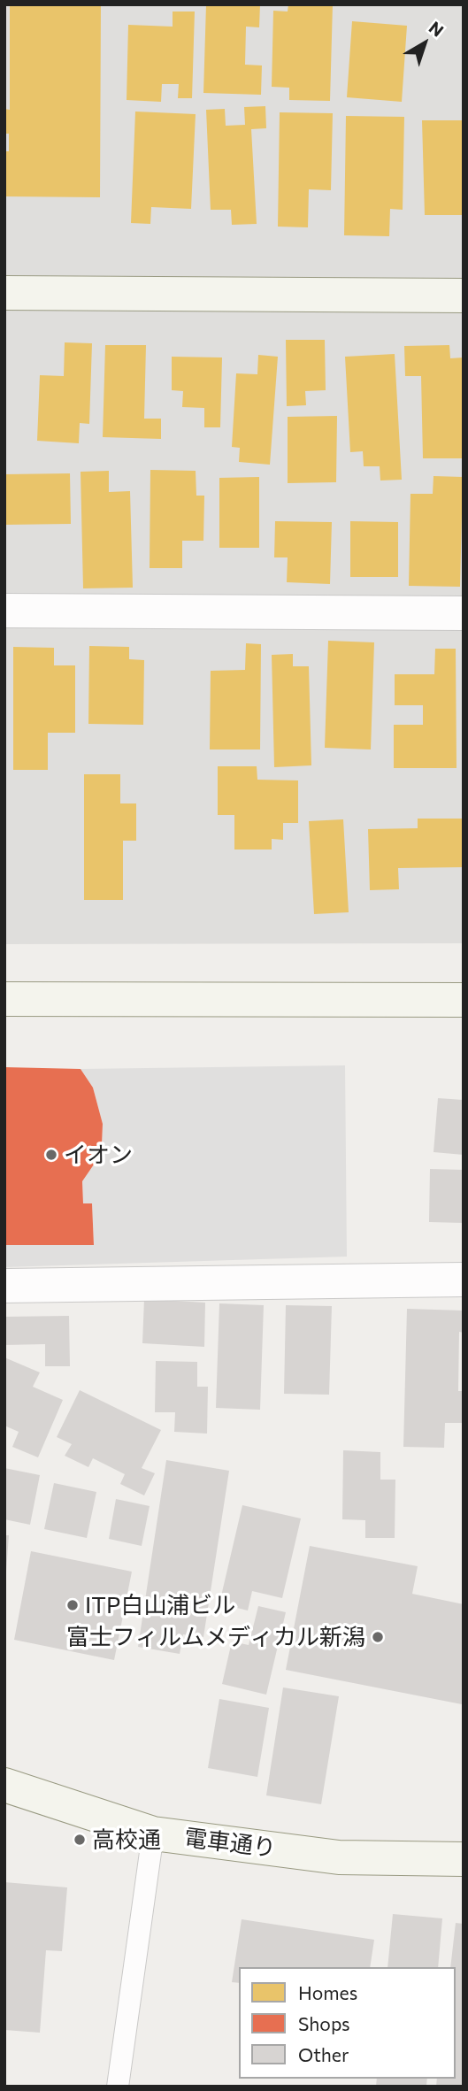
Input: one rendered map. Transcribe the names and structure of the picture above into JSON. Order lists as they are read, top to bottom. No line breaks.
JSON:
{"streets":{"street":["電車通り"]},"places":["イオン","ITP白山浦ビル","富士フィルムメディカル新潟","高校通"],"legend":["Homes","Shops","Other"],"north":"top right"}
